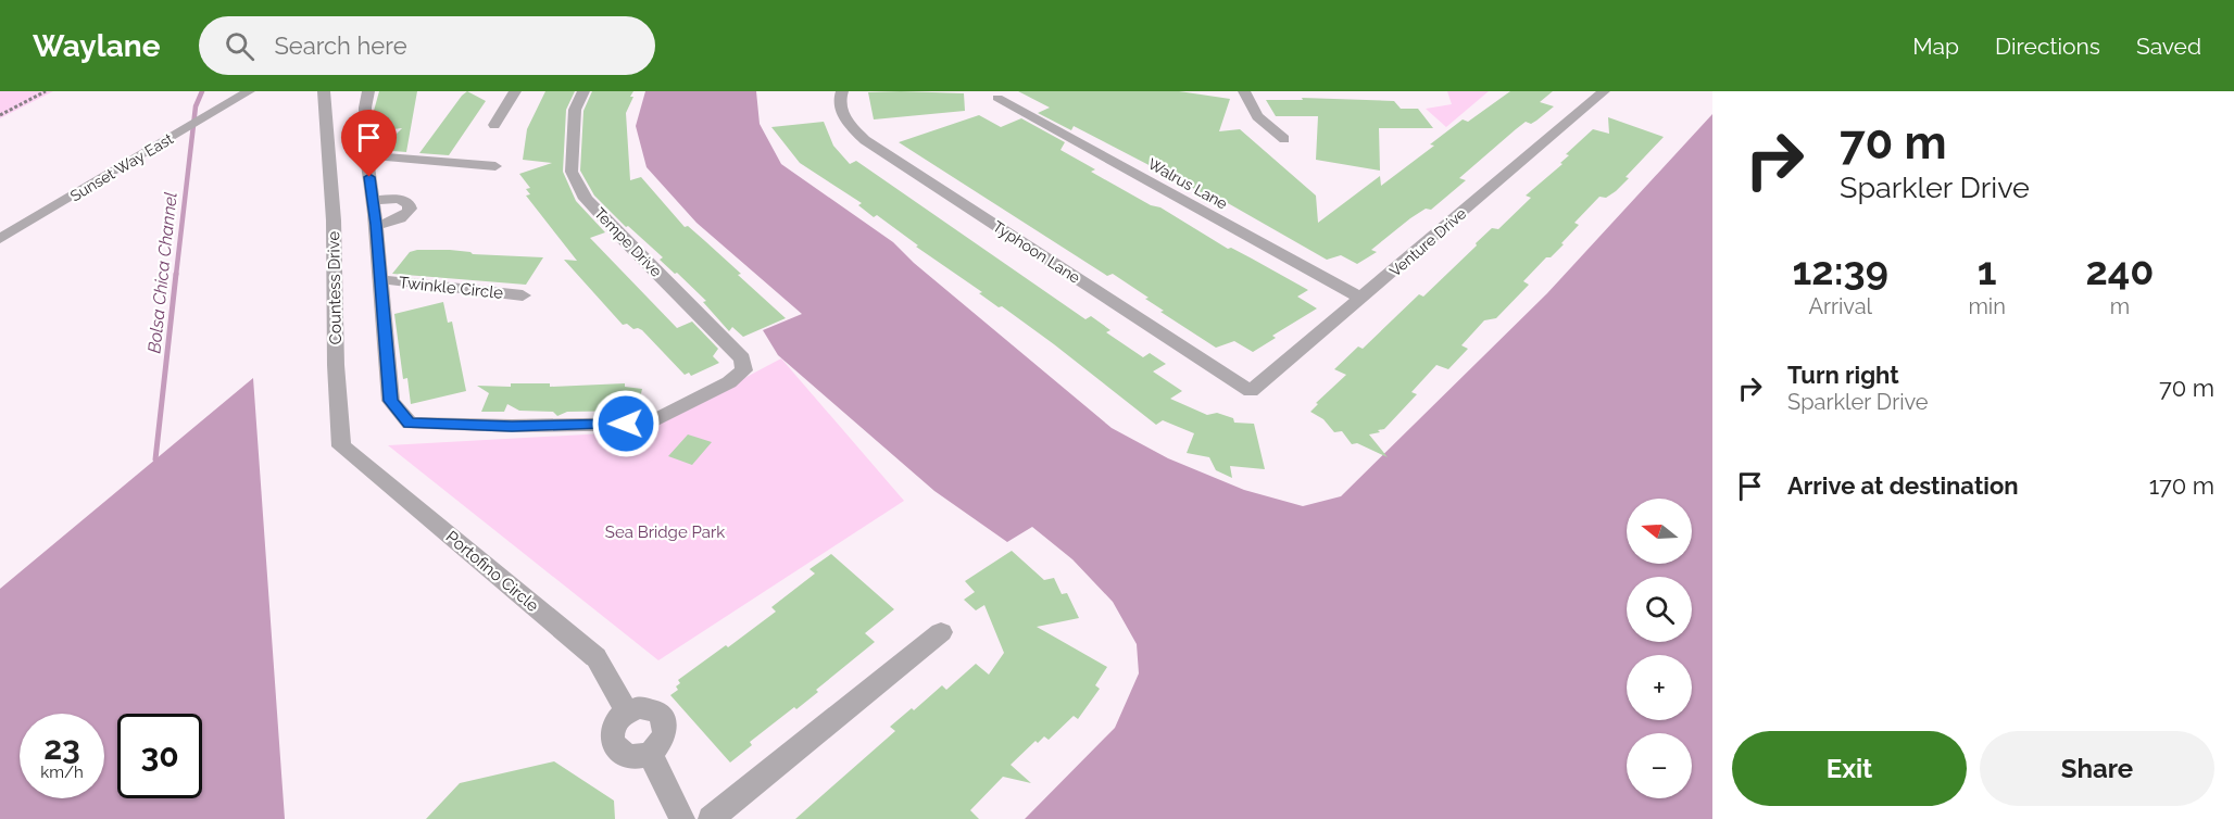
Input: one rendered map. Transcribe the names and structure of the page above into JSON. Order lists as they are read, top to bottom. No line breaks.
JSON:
{"streets":{"street":["Sunset Way East","Walrus Lane","Tempe Drive","Venture Drive","Typhoon Lane","Countess Drive","Twinkle Circle","Portofino Circle"]},"crossings":[["Walrus Lane","Venture Drive"],["Tempe Drive","Twinkle Circle"],["Venture Drive","Typhoon Lane"],["Countess Drive","Portofino Circle"]],"water":["Bolsa Chica Channel"],"parks":["Sea Bridge Park"],"north":"left","page":{"header":"Waylane","search":"Search here","nav":["Map","Directions","Saved"],"turn":["70 m","Sparkler Drive"],"eta":["12:39","Arrival","1","min","240","m"],"list":[{"name":"Turn right","note":"Sparkler Drive","value":"70 m"},{"name":"Arrive at destination","value":"170 m"}],"map_buttons":["+","−"],"speed":"23 km/h","limit":"30","buttons":["Exit","Share"]}}
